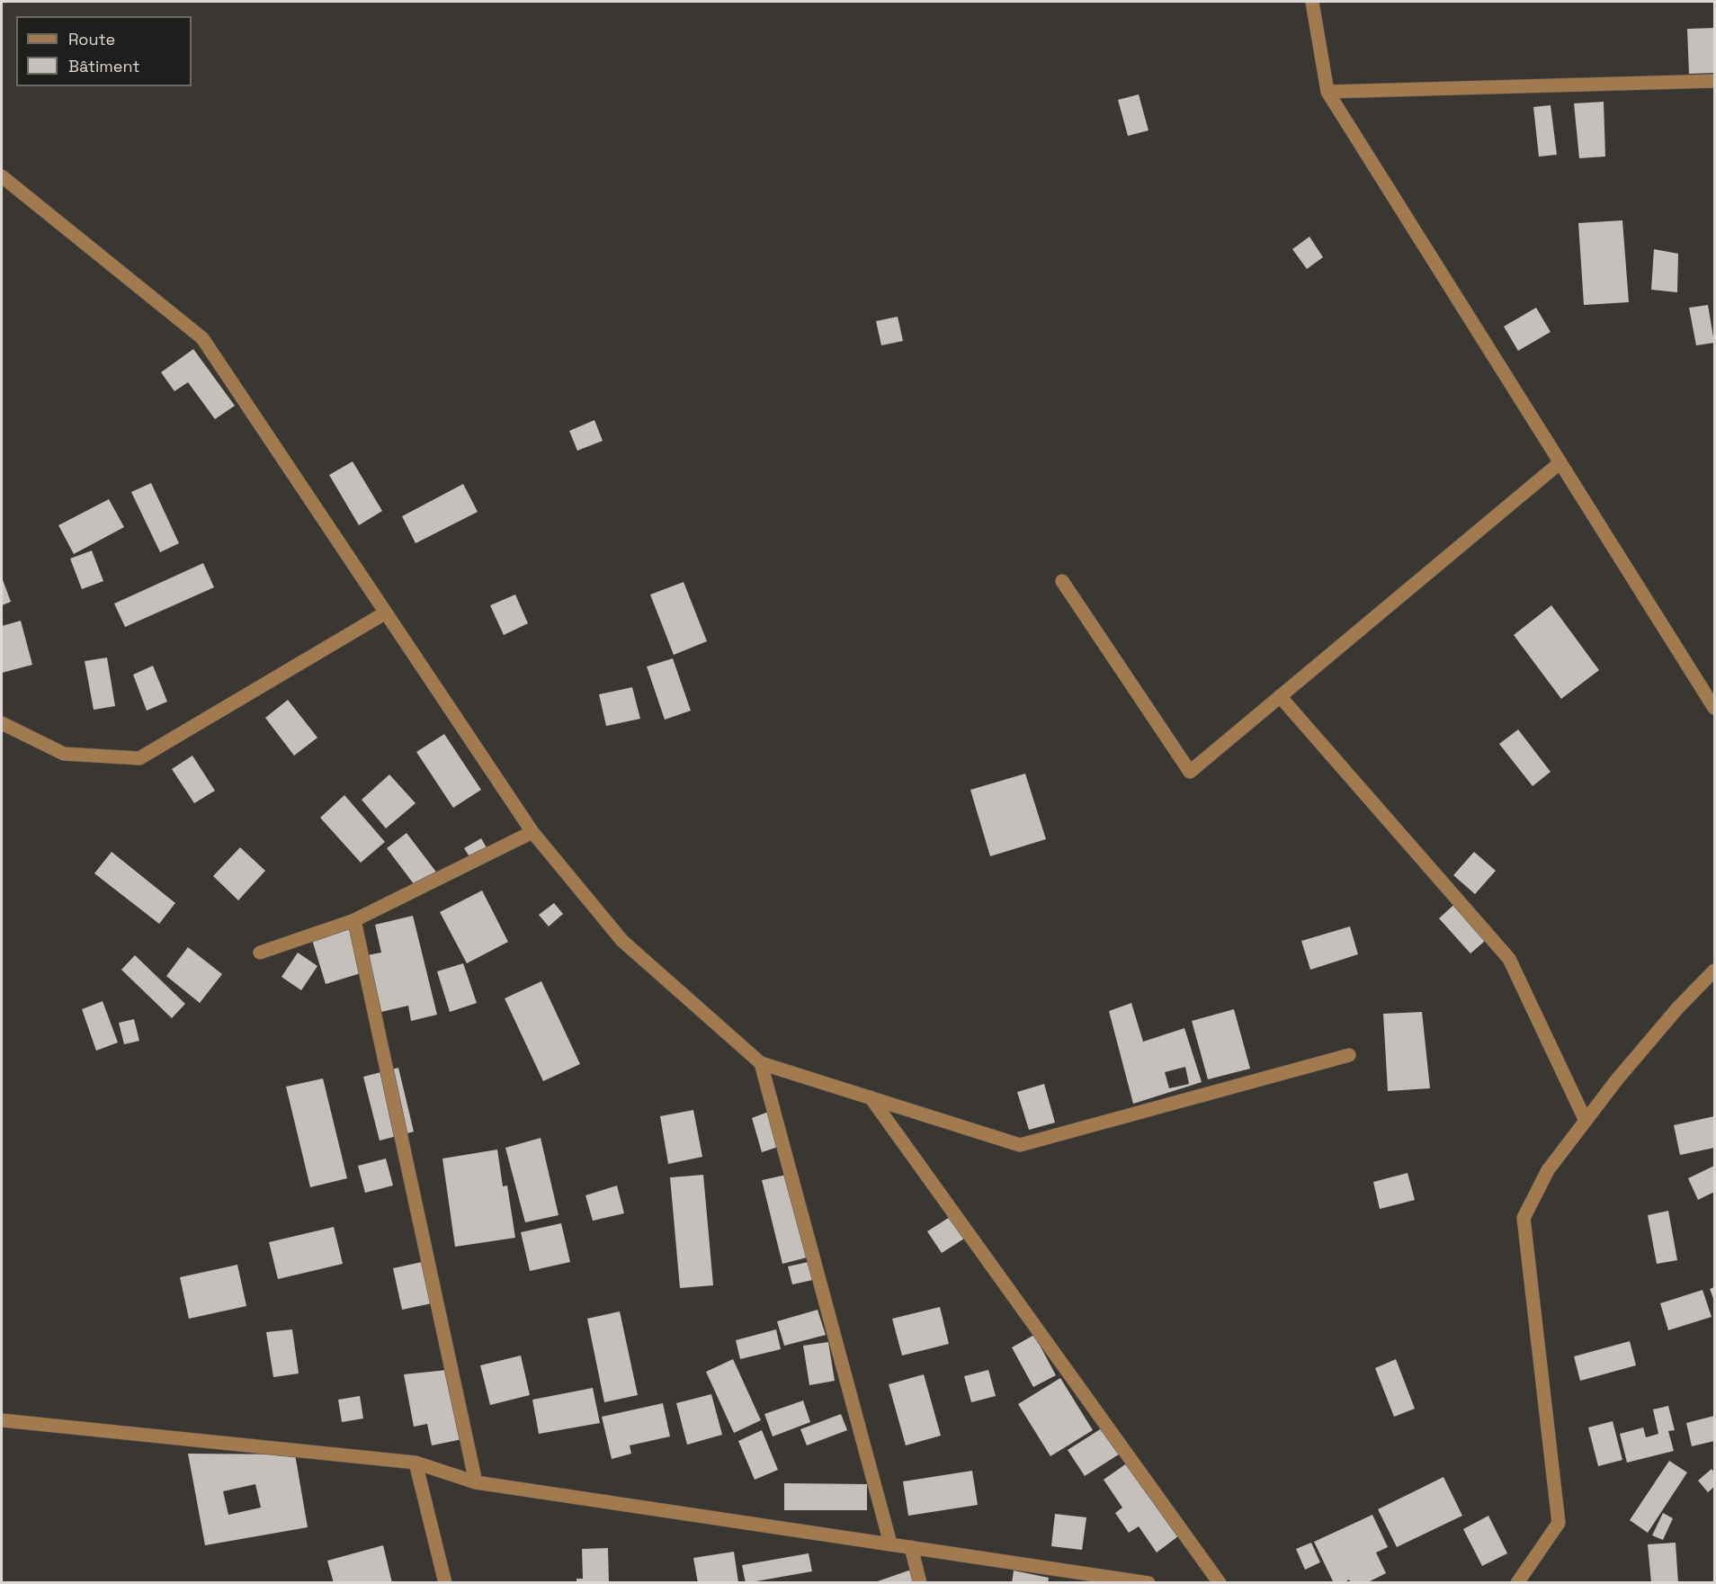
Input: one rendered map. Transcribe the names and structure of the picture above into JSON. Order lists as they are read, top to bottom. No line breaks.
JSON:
{"legend":["Route","Bâtiment"]}
